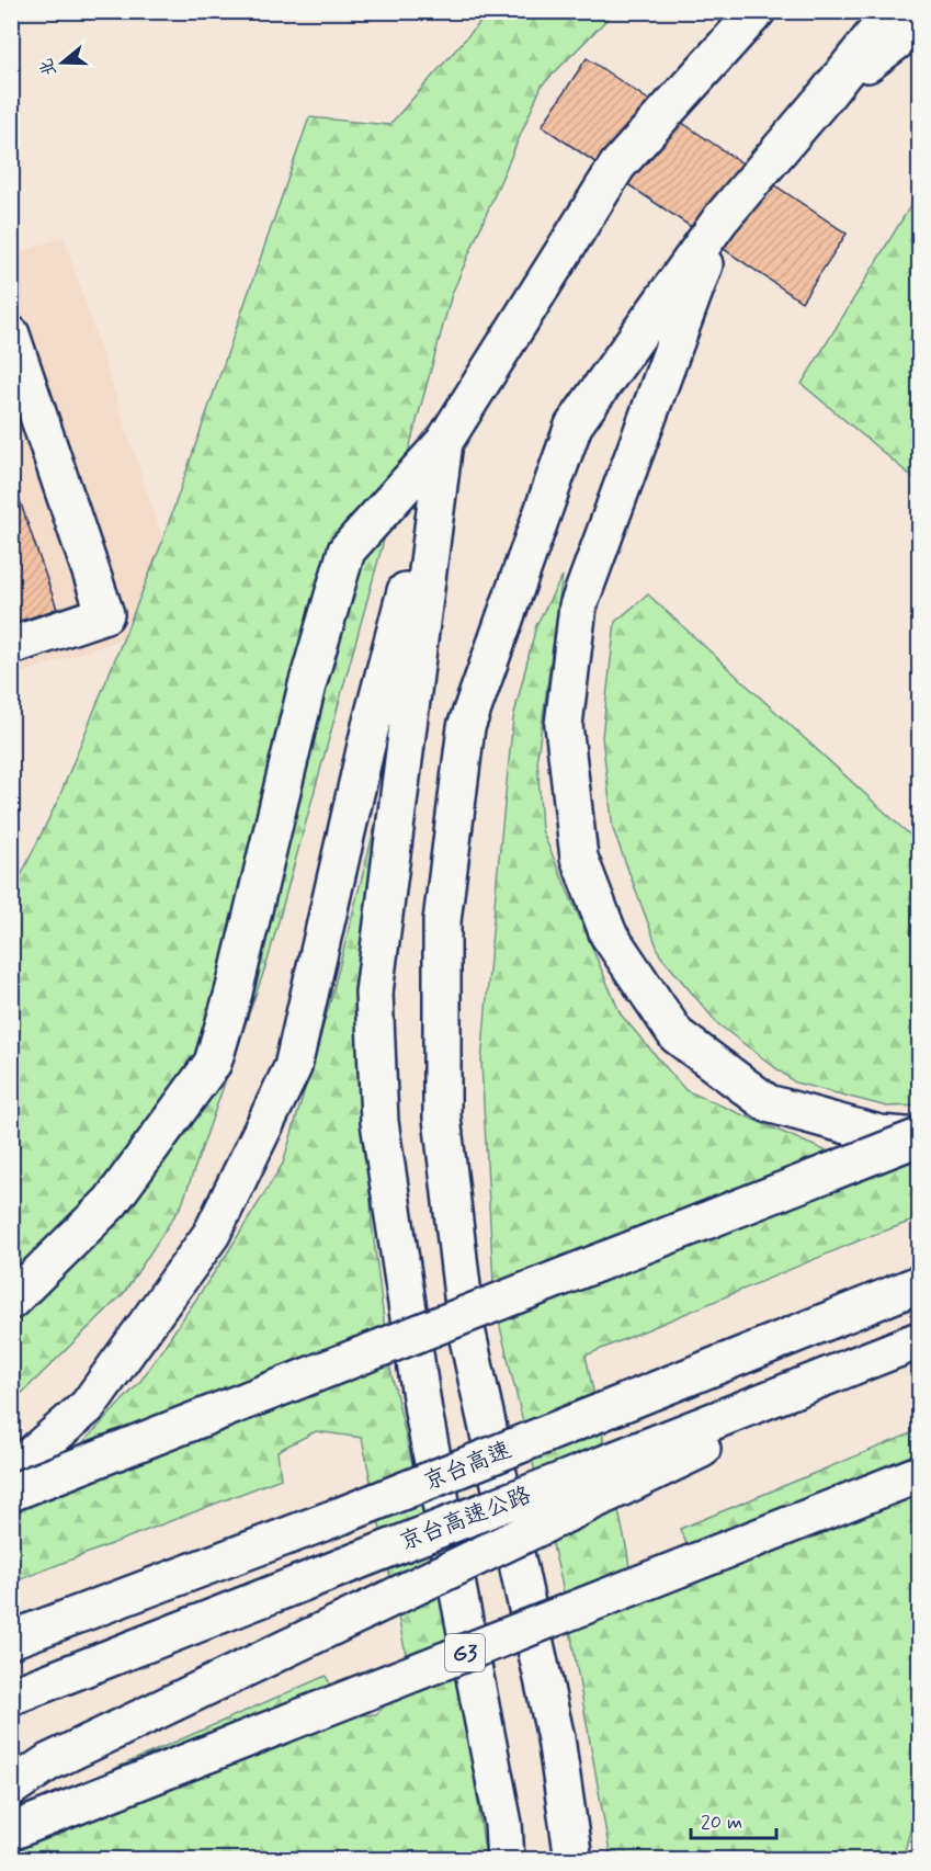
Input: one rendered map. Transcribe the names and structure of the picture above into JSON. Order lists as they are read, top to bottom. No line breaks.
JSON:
{"streets":{"main road":["京台高速","京台高速公路","G3"]},"scale_bar":"20 m","north":"left"}
